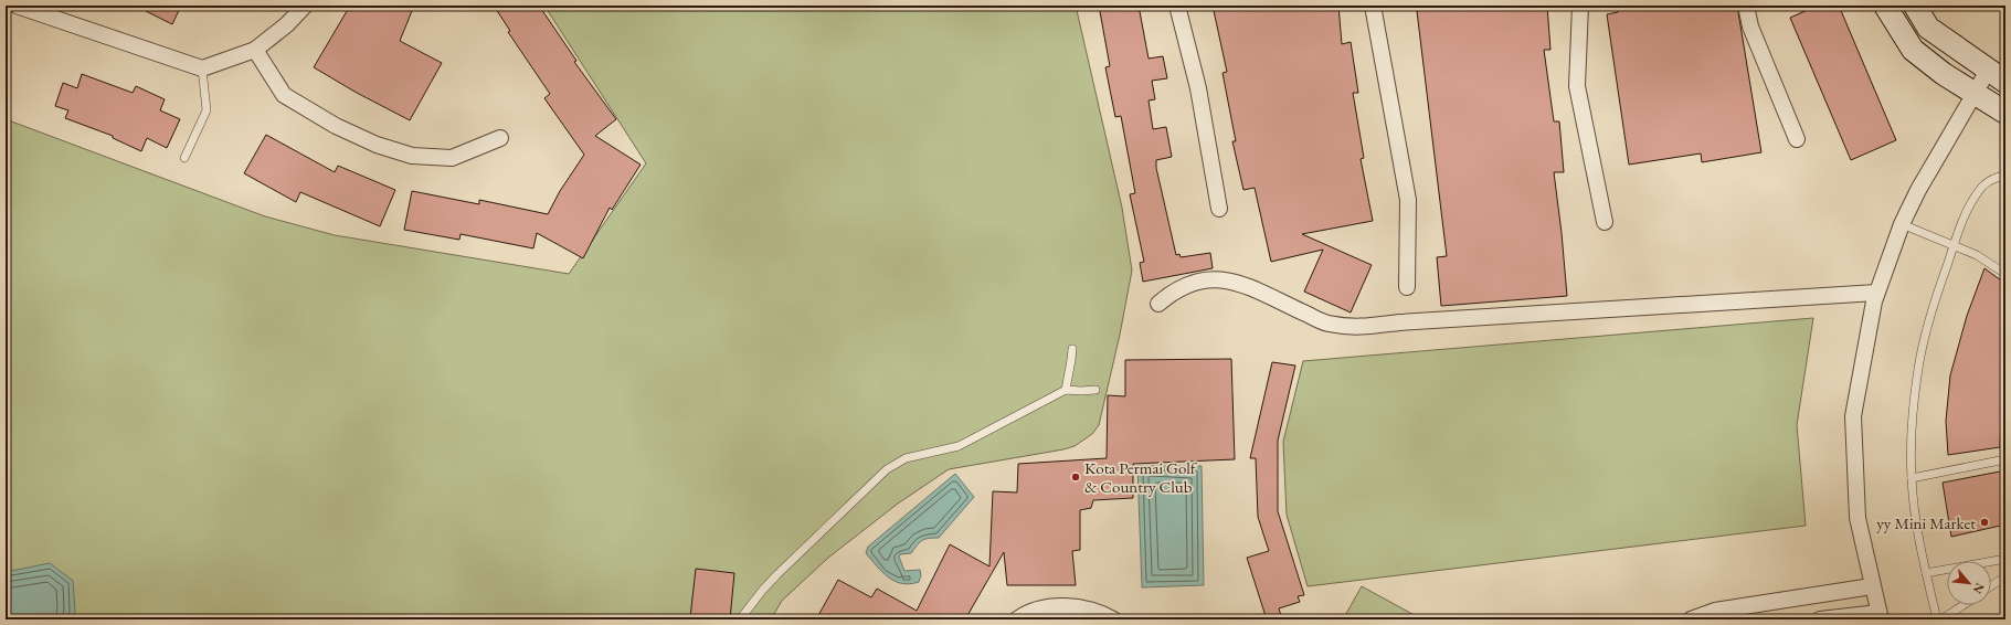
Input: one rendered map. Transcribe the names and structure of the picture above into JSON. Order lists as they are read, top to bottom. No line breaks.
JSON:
{"places":["Kota Permai Golf & Country Club","yy Mini Market"],"north":"bottom right"}
